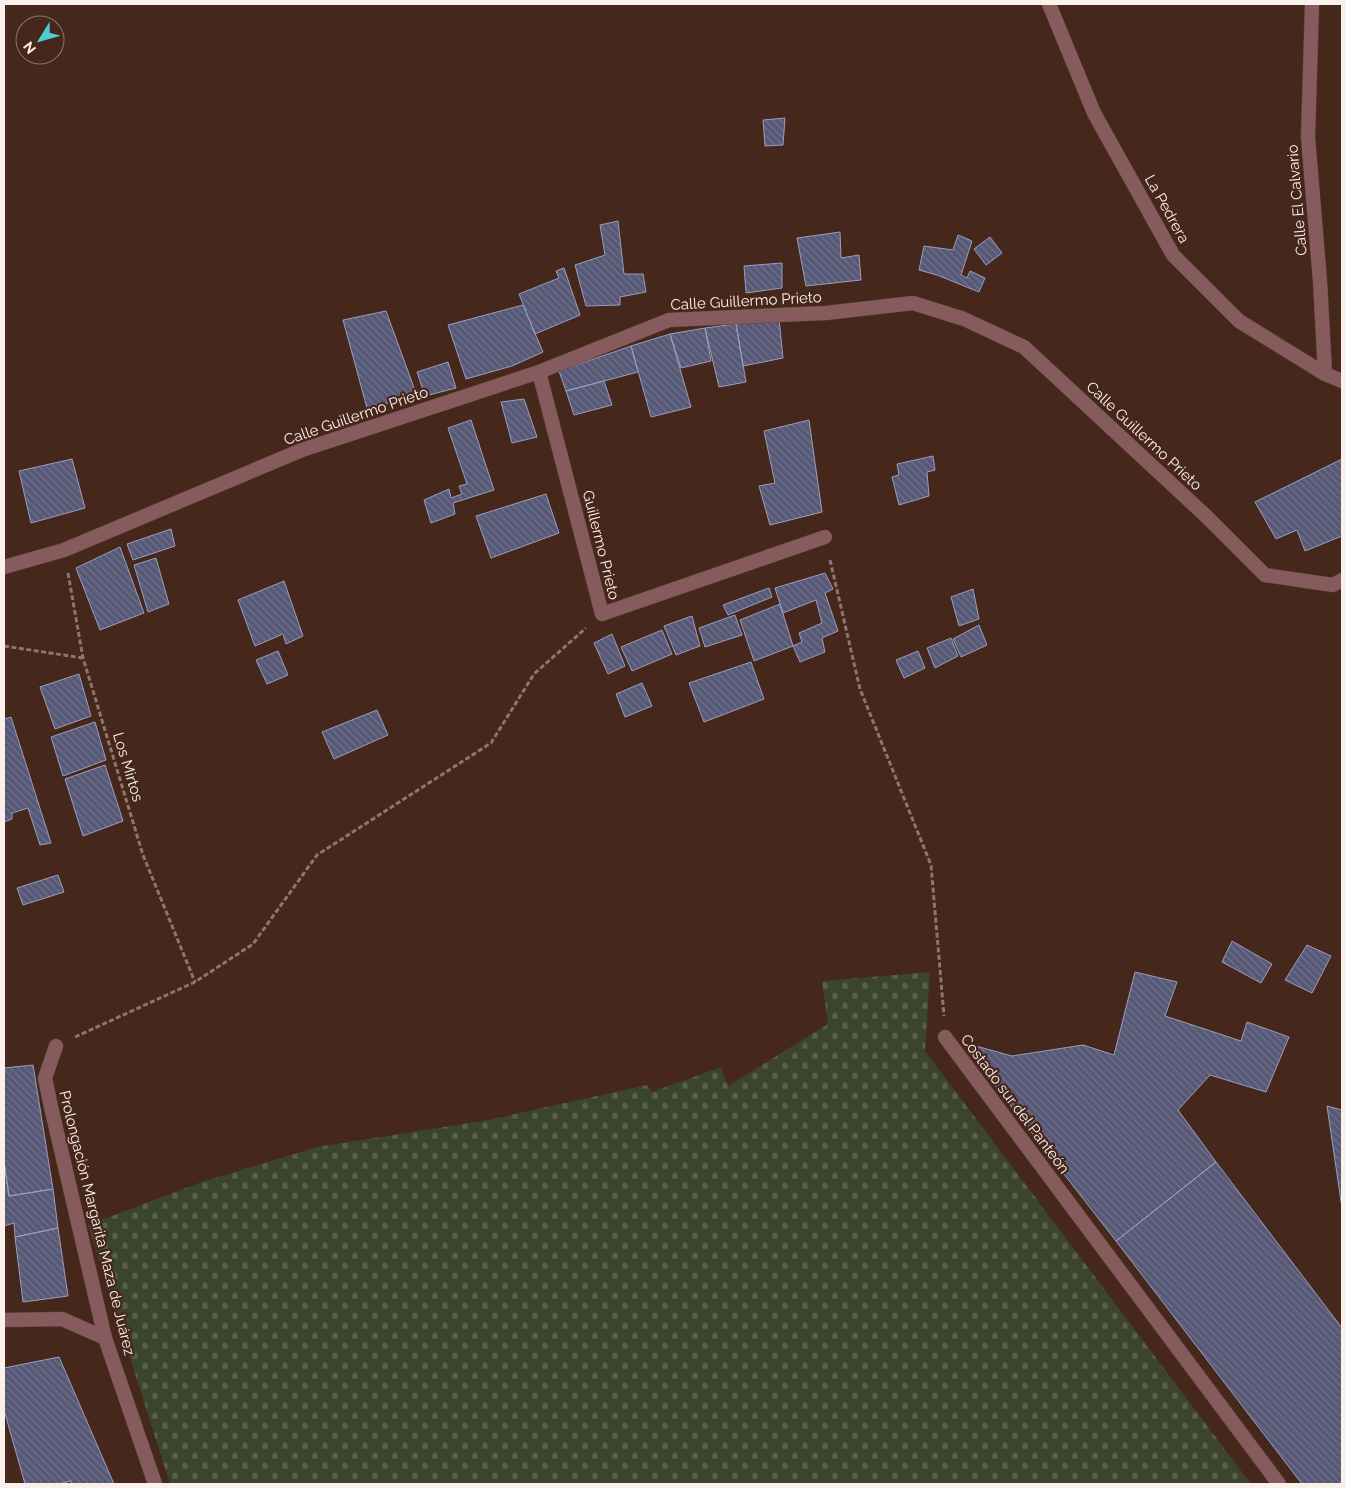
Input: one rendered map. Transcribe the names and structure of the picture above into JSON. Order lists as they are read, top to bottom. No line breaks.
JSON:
{"streets":{"street":["Calle El Calvario","La Pedrera","Calle Guillermo Prieto","Guillermo Prieto","Costado sur del Panteón","Prolongación Margarita Maza de Juárez"],"path":["Los Mirtos"]},"crossings":[["Calle El Calvario","La Pedrera"],["Calle Guillermo Prieto","Guillermo Prieto"],["Calle Guillermo Prieto","Los Mirtos"],["Guillermo Prieto","Costado sur del Panteón"]],"north":"bottom left"}
